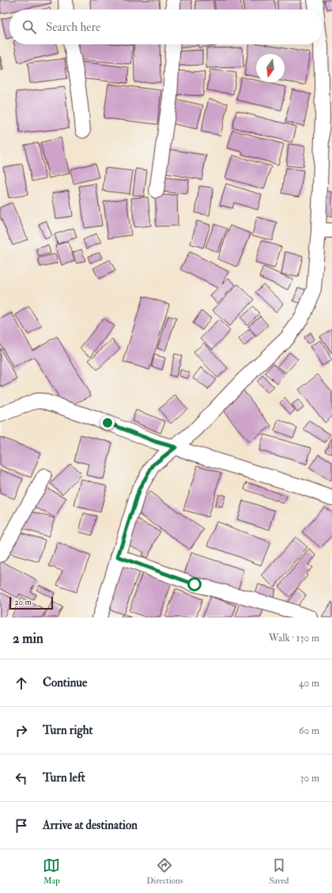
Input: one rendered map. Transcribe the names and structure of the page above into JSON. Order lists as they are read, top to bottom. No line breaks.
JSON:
{"scale_bar":"20 m","north":"bottom","page":{"search":"Search here","scale":"20 m","heading":["2 min","Walk · 130 m"],"list":[["Continue","40 m"],["Turn right","60 m"],["Turn left","30 m"],"Arrive at destination"],"nav":["Map","Directions","Saved"]}}
